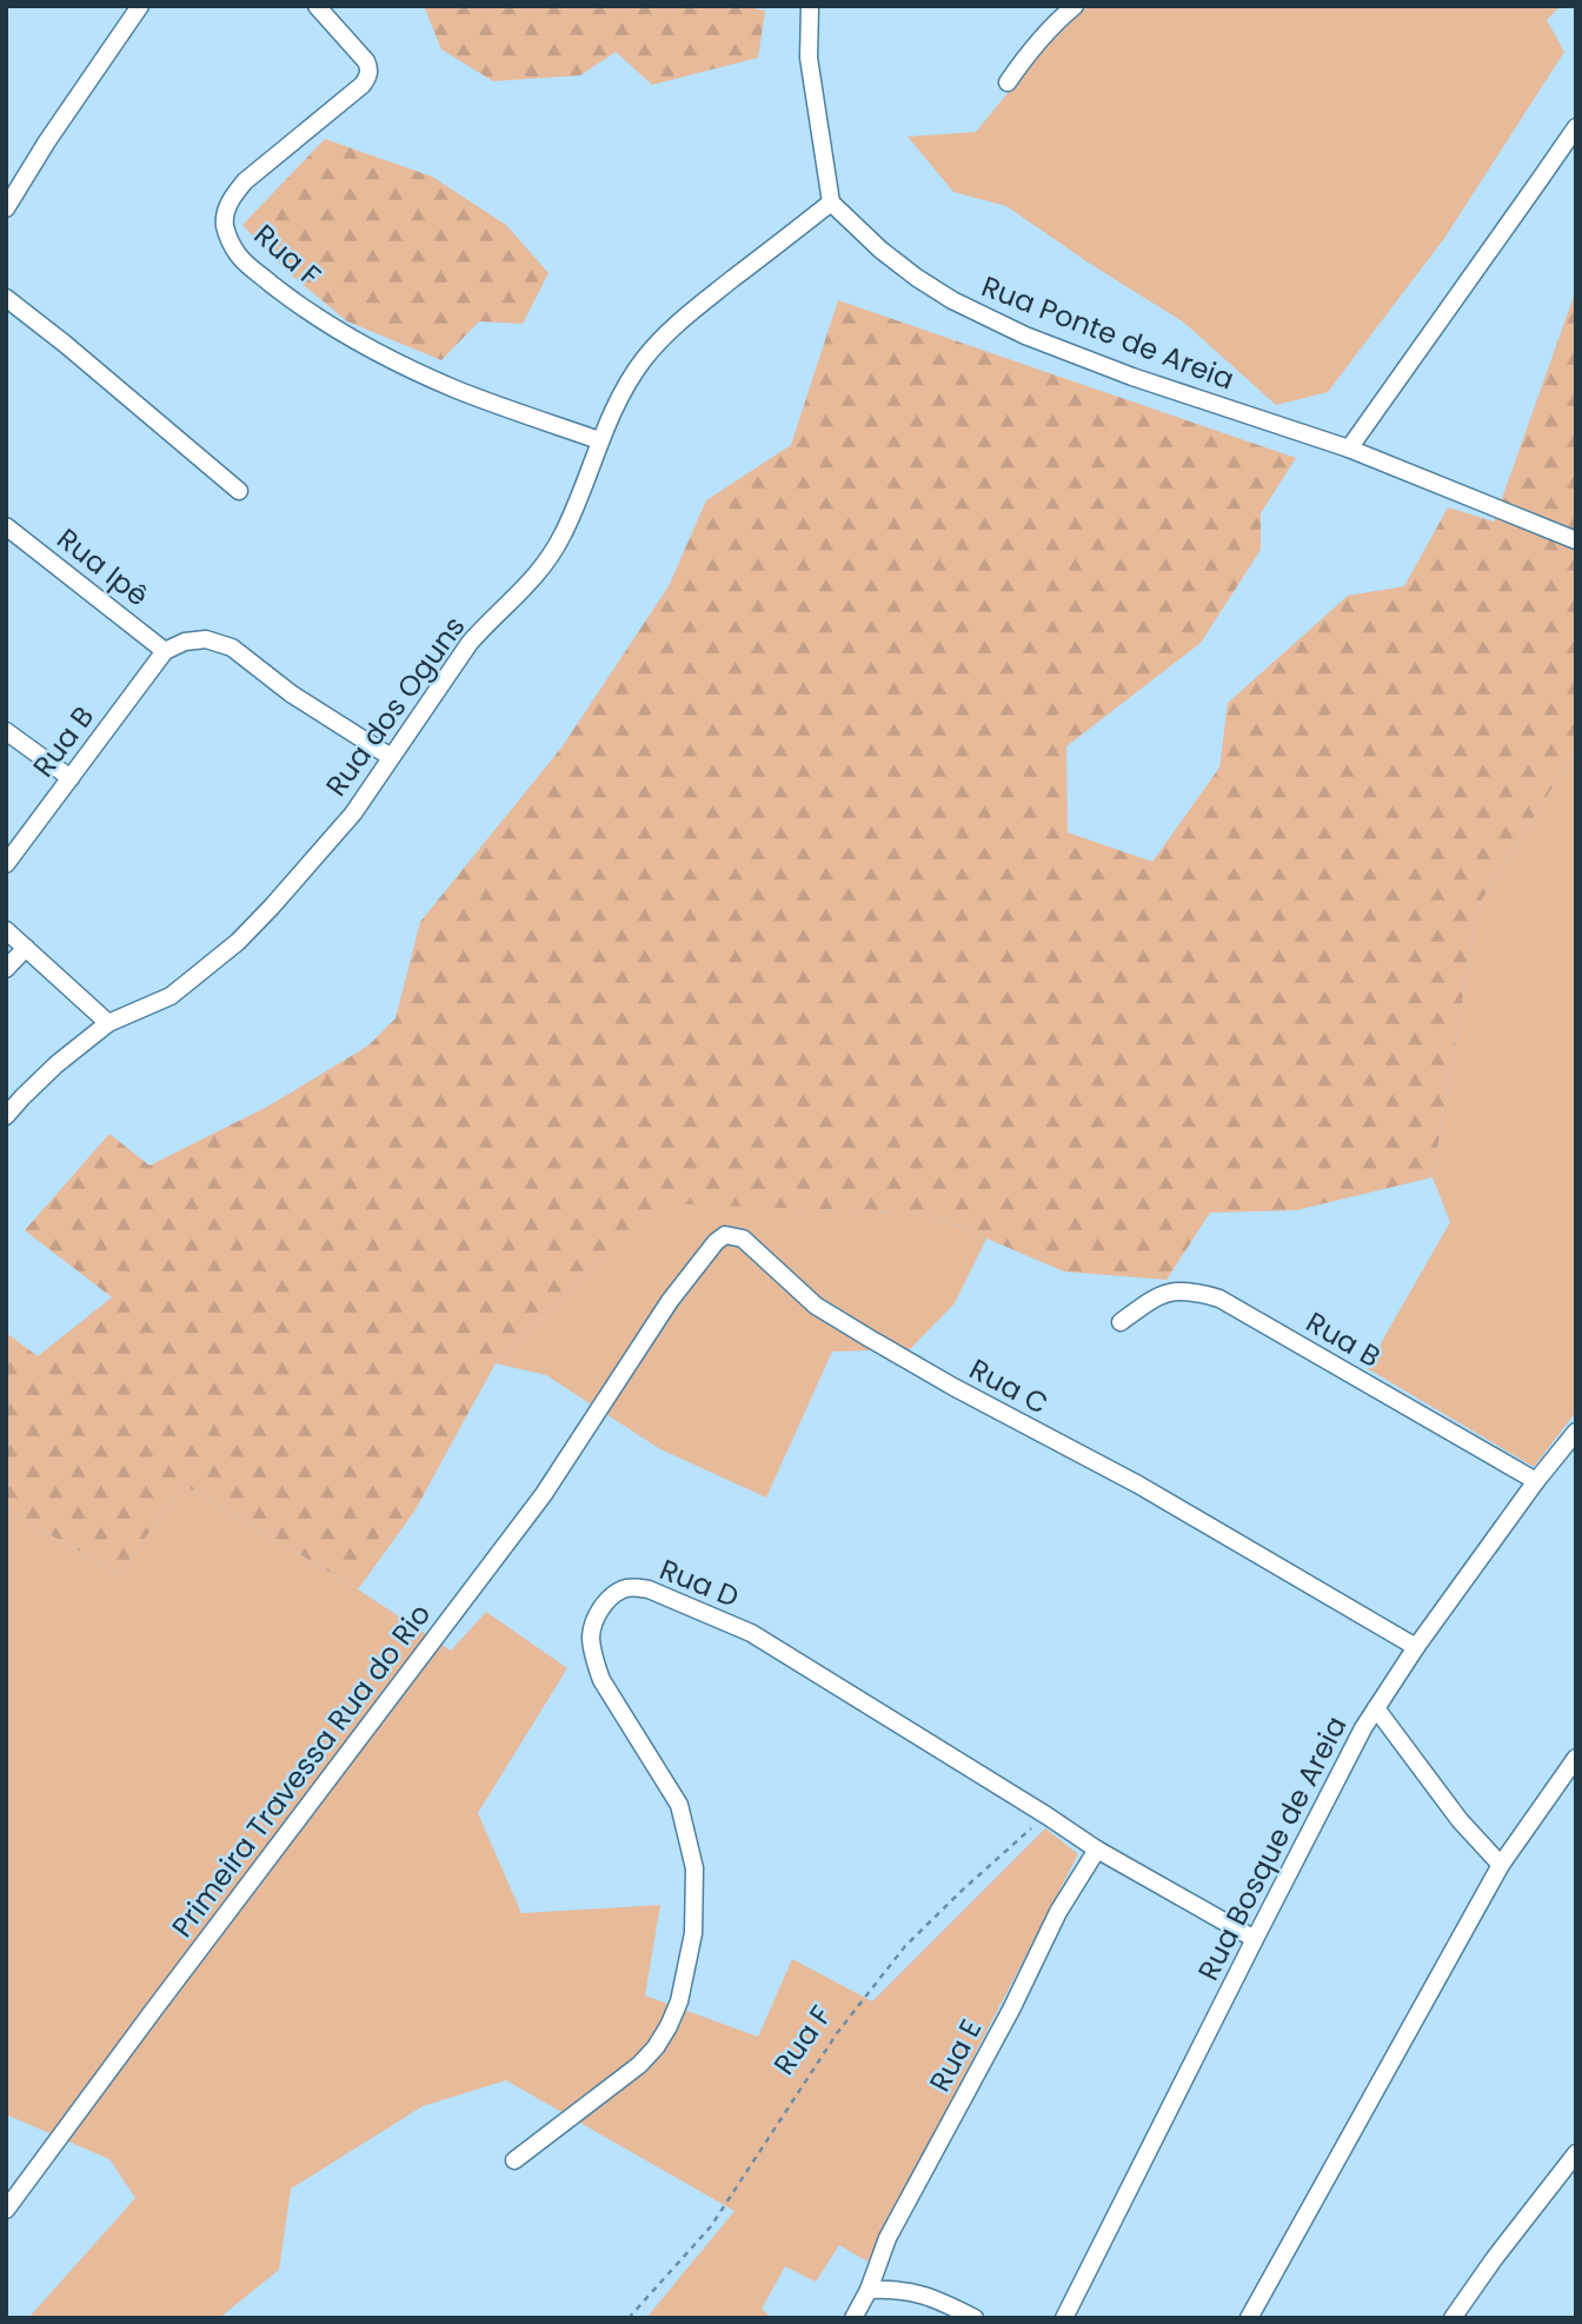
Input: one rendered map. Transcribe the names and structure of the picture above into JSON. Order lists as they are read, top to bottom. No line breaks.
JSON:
{"streets":{"street":["Rua F","Rua Ponte de Areia","Rua Ipê","Rua dos Oguns","Rua B","Rua C","Rua D","Primeira Travessa Rua do Rio","Rua Bosque de Areia","Rua E"]},"crossings":[["Rua F","Rua dos Oguns"],["Rua F","Rua D"],["Rua Ponte de Areia","Rua dos Oguns"],["Rua Ipê","Rua B"],["Rua B","Rua Bosque de Areia"],["Rua C","Primeira Travessa Rua do Rio"],["Rua C","Rua Bosque de Areia"],["Rua D","Rua Bosque de Areia"],["Rua D","Rua E"]]}
